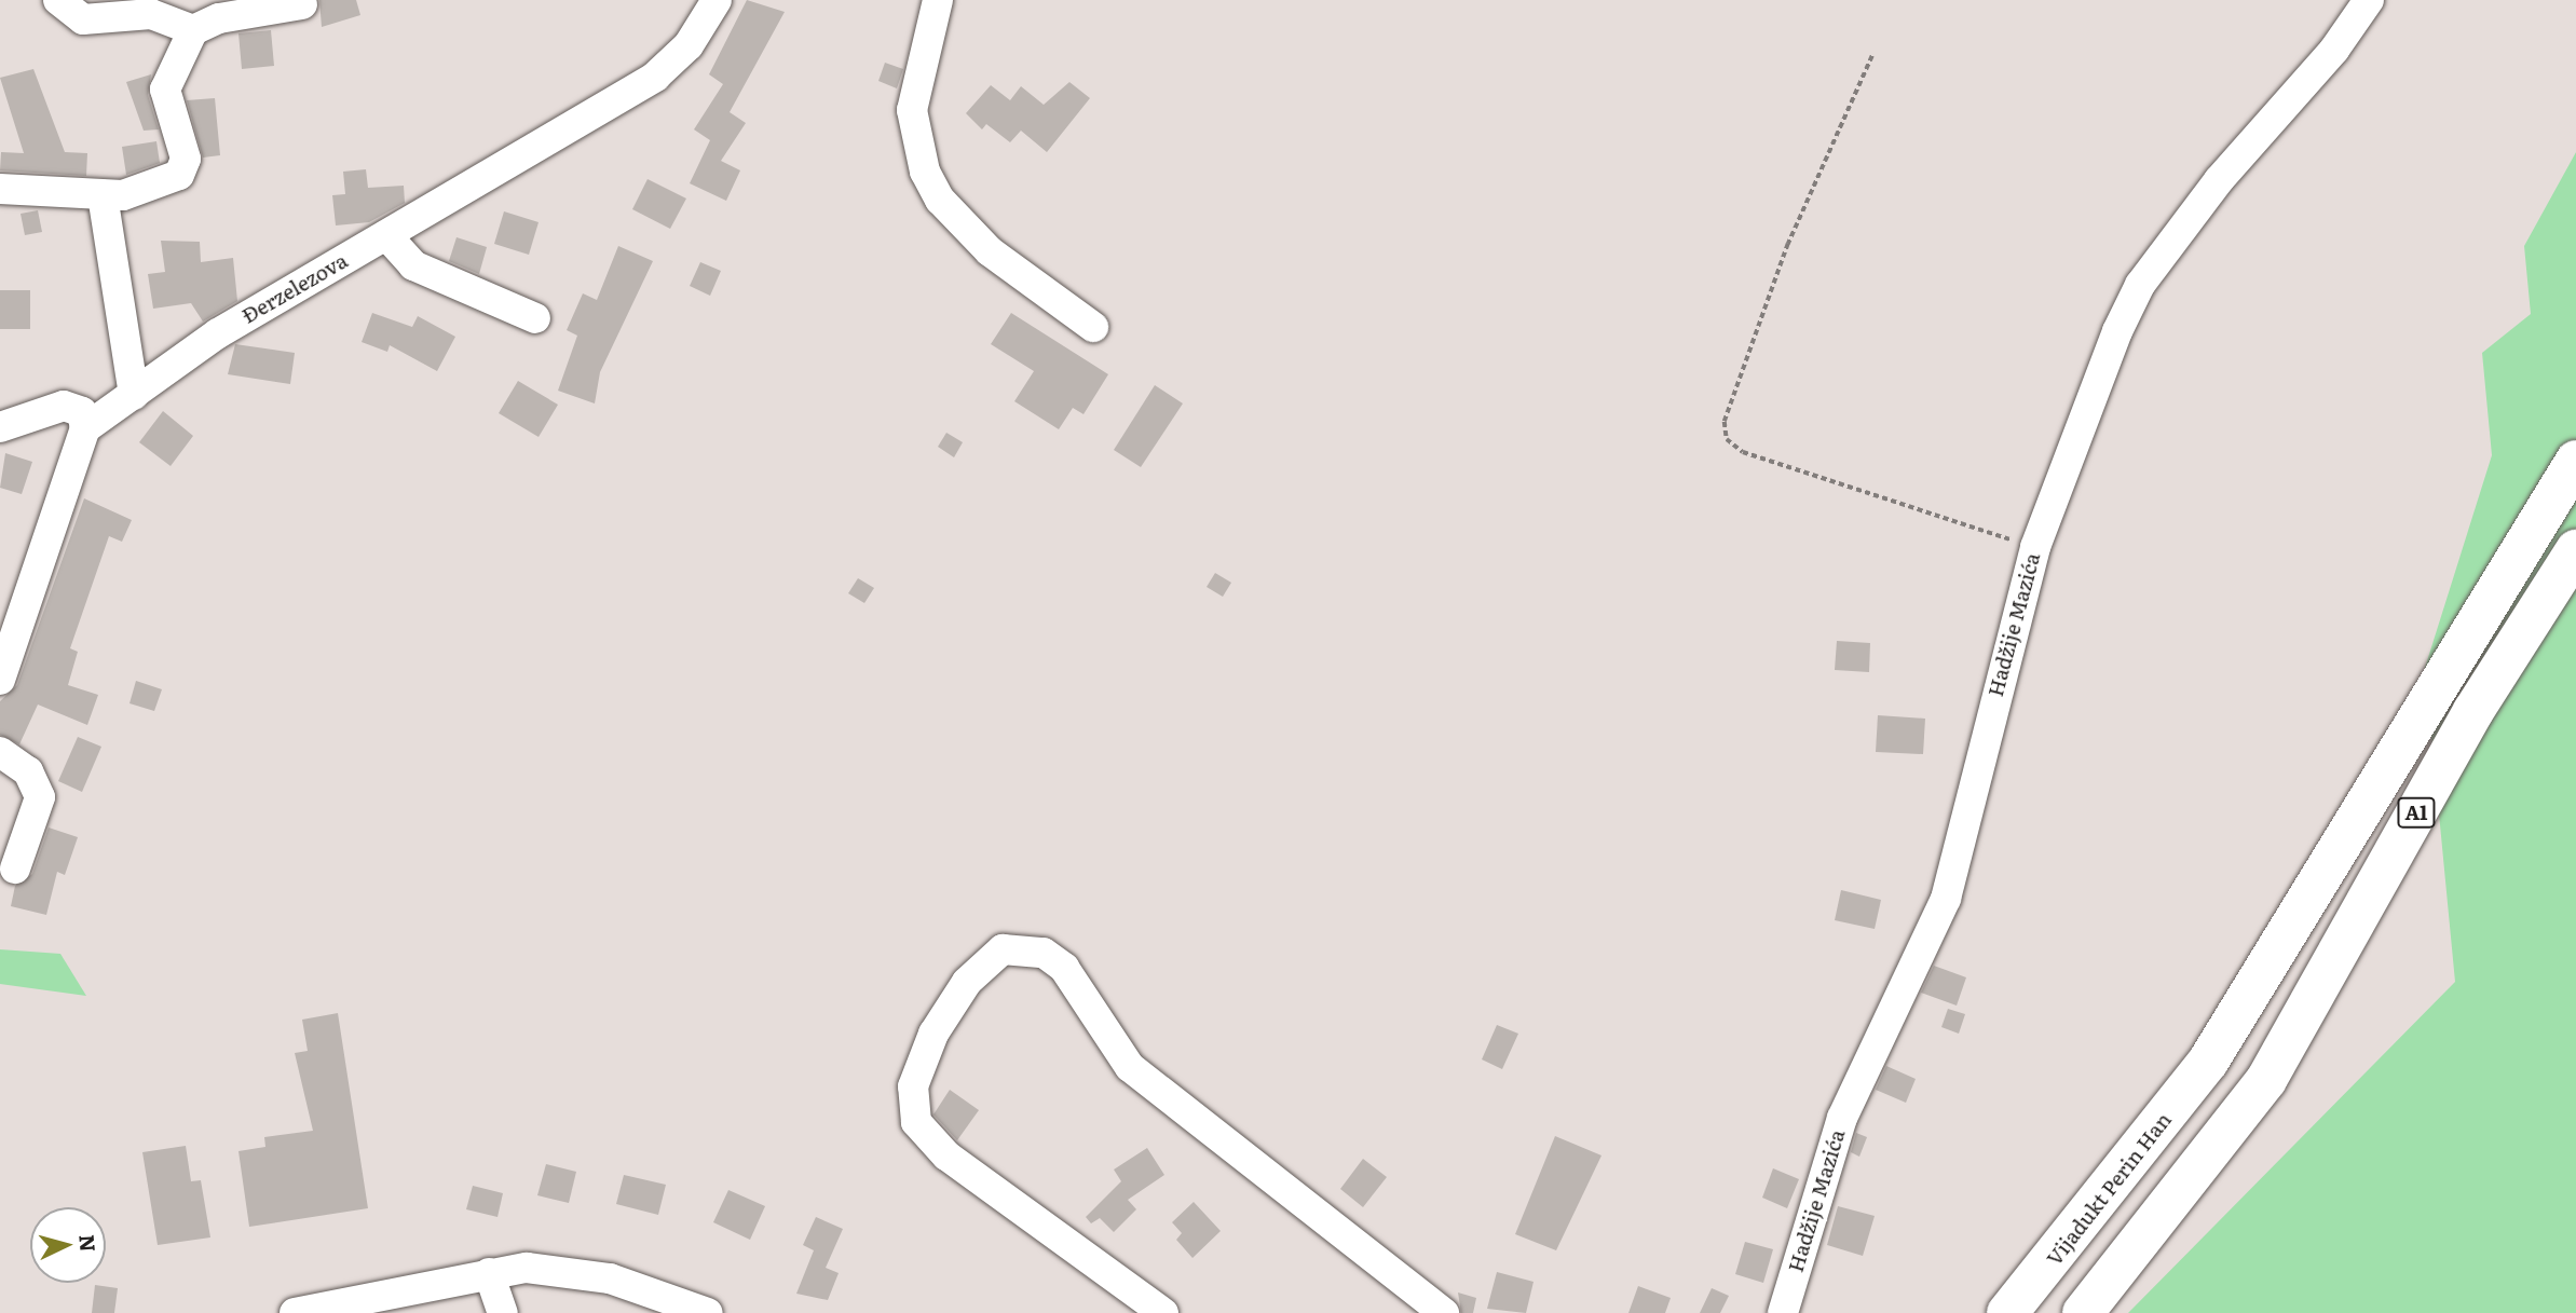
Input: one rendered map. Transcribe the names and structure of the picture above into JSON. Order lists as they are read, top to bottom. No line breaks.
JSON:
{"streets":{"highway":["A1","Vijadukt Perin Han"],"street":["Đerzelezova","Hadžije Mazića"]},"north":"right"}
